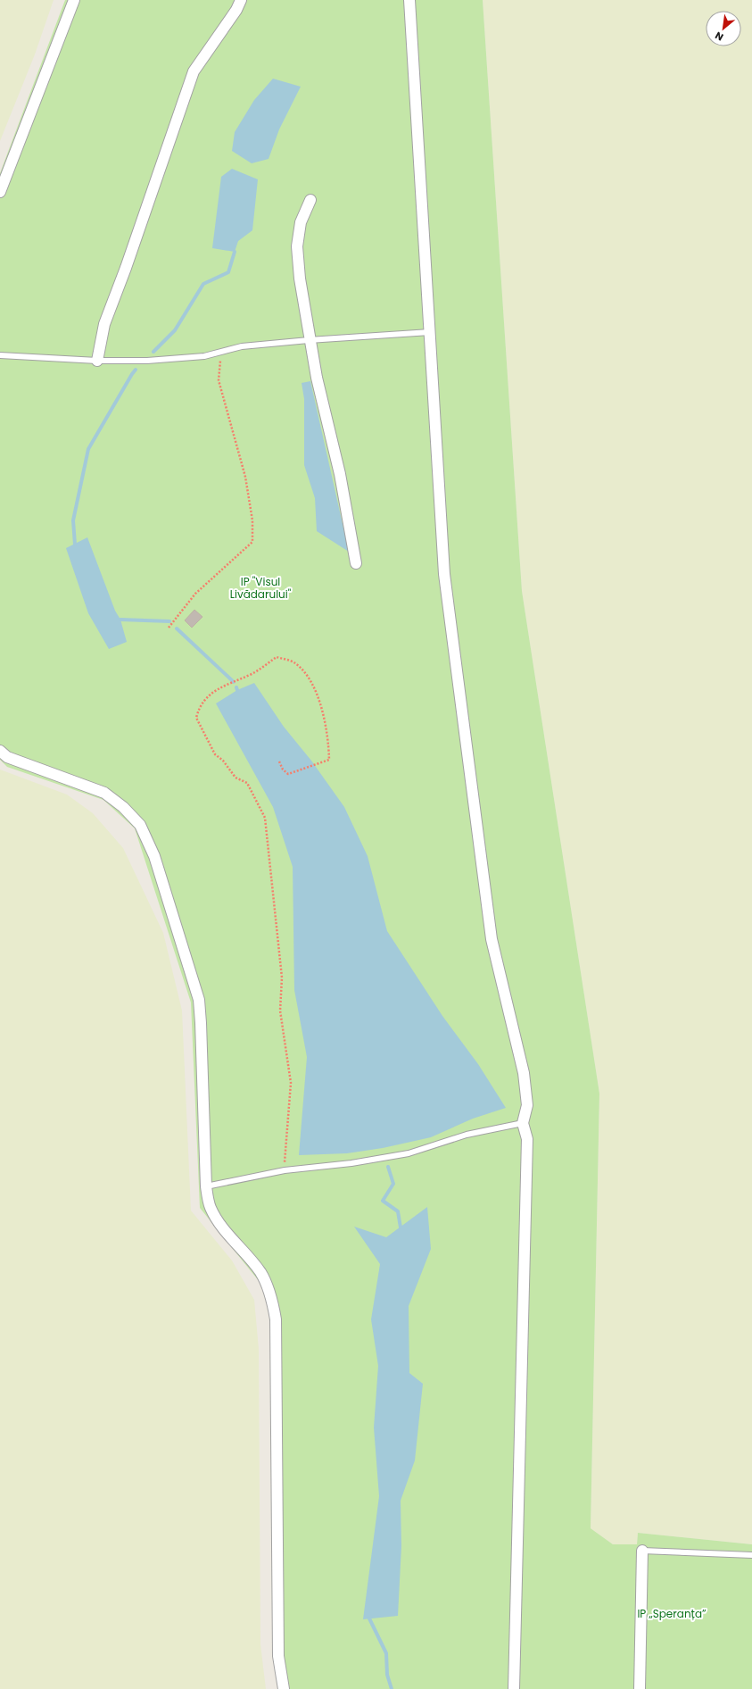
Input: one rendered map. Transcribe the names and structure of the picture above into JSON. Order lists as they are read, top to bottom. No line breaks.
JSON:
{"parks":["IP \"Visul Livădarului\"","IP „Speranța”"],"north":"bottom left"}
